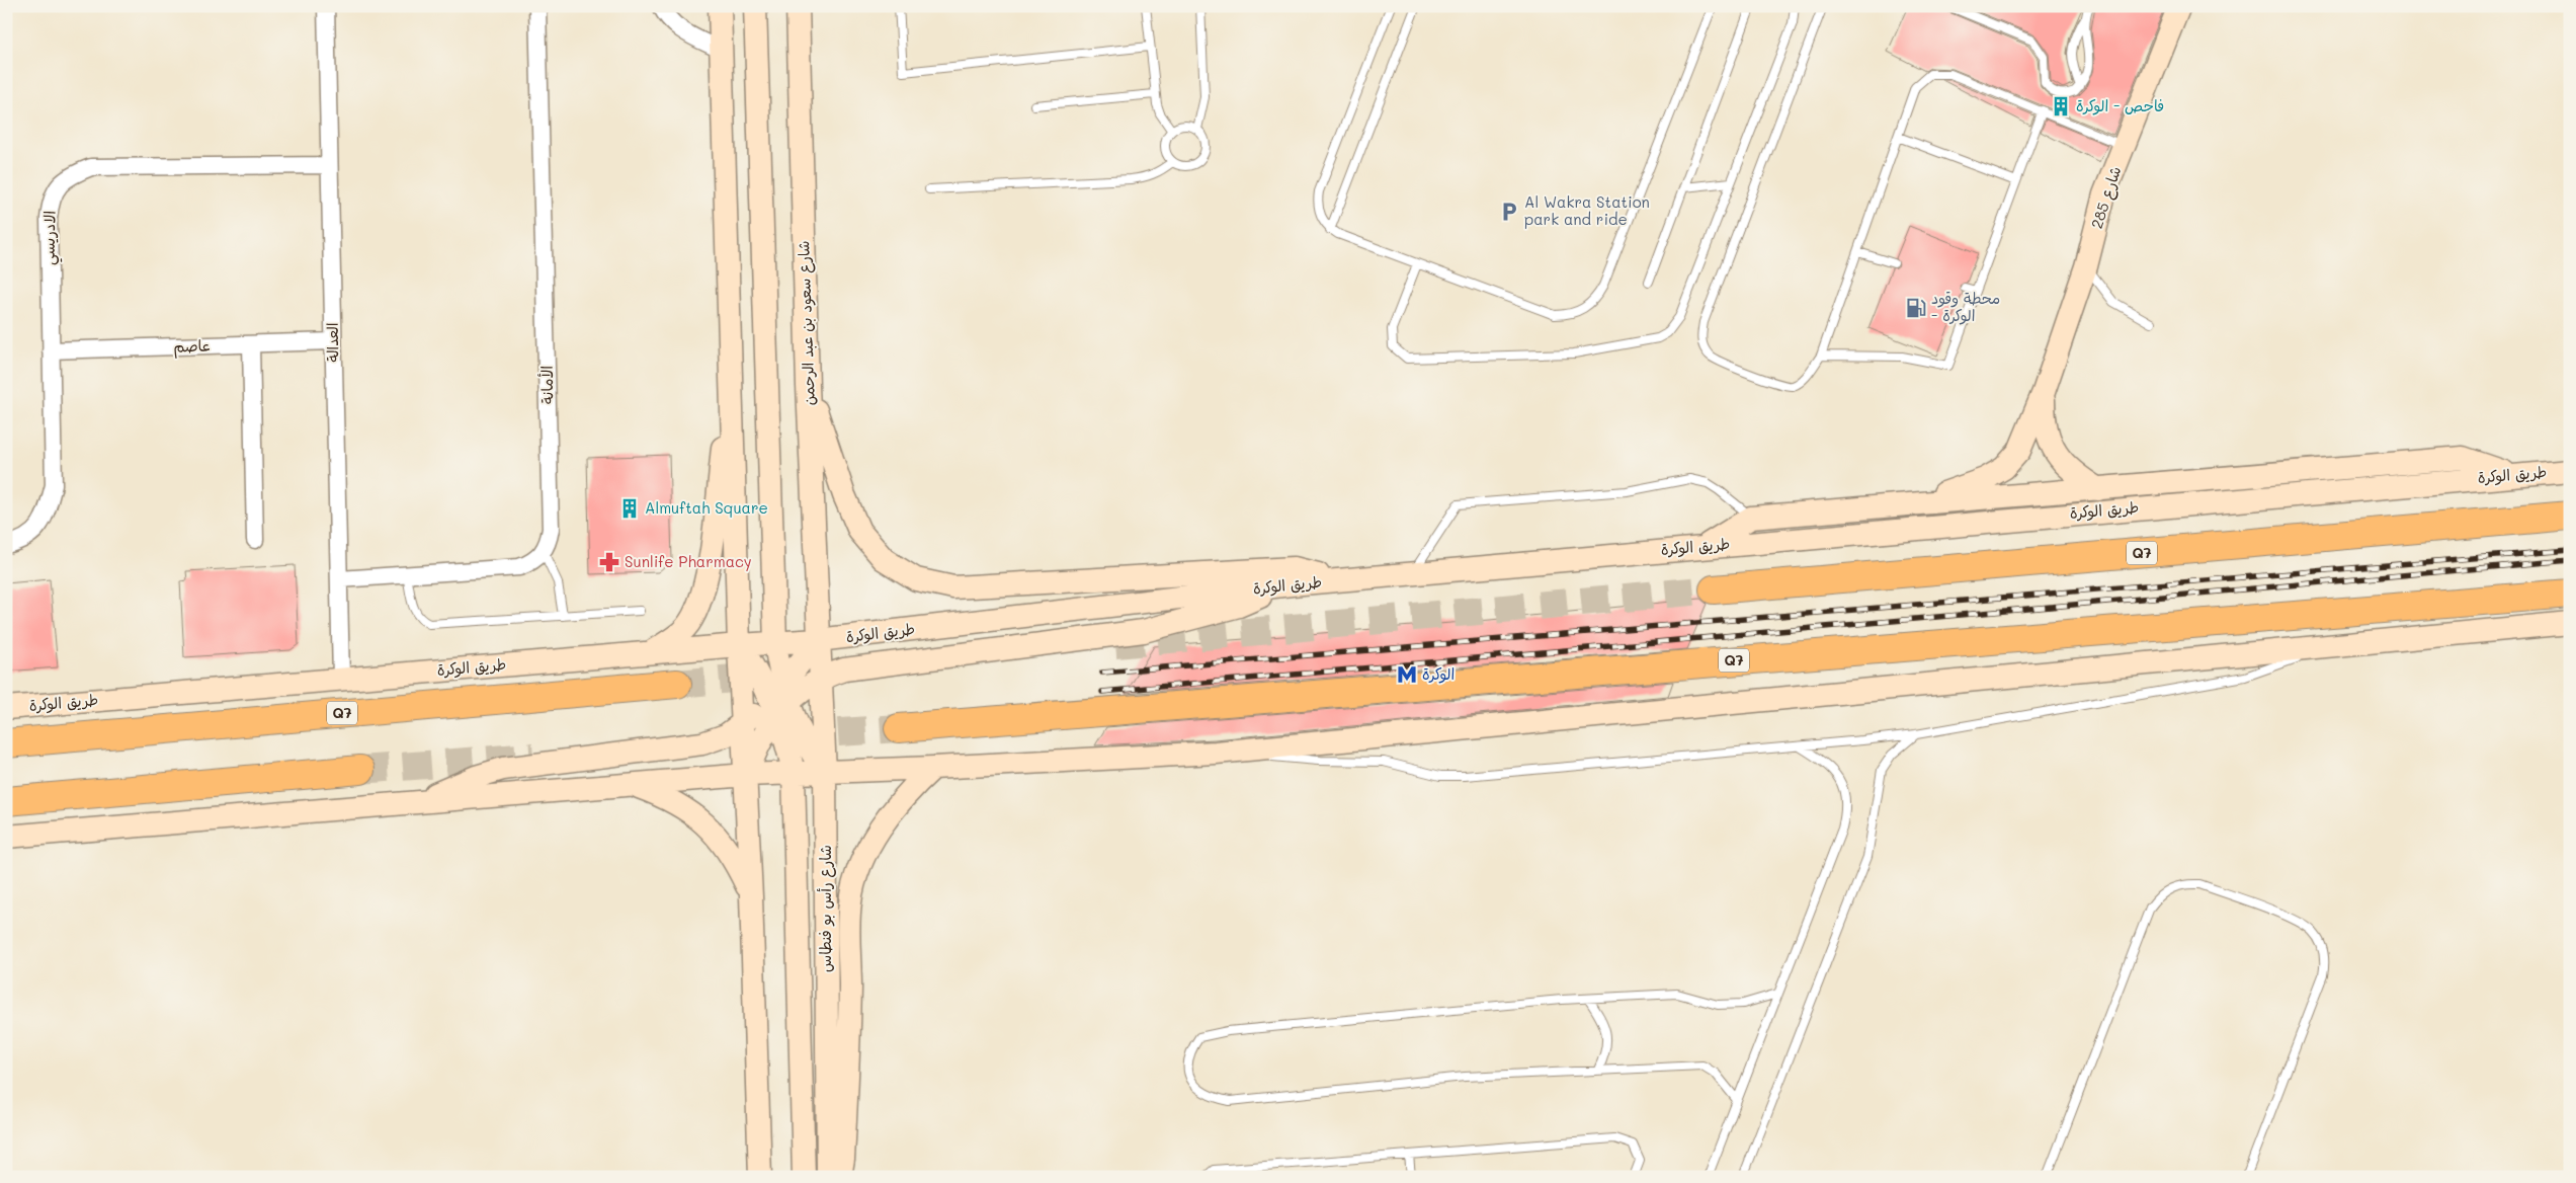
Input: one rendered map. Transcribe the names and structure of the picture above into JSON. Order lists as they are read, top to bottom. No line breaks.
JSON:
{"streets":{"highway":["Q7"],"street":["شارع 285","الادريسي","شارع سعود بن عبد الرحمن","العدالة","عاصم","الأمانة","طريق الوكرة","شارع رأس بو فنطاس"]},"crossings":[["الادريسي","العدالة"],["الادريسي","عاصم"],["شارع سعود بن عبد الرحمن","طريق الوكرة"],["شارع سعود بن عبد الرحمن","شارع رأس بو فنطاس"],["العدالة","عاصم"],["العدالة","طريق الوكرة"],["طريق الوكرة","شارع رأس بو فنطاس"]],"places":{"building":["فاحص - الوكرة","Almuftah Square"],"parking":["Al Wakra Station park and ride"],"fuel station":["محطة وقود - الوكرة"],"pharmacy":["Sunlife Pharmacy"],"metro station":["الوكرة"]}}
